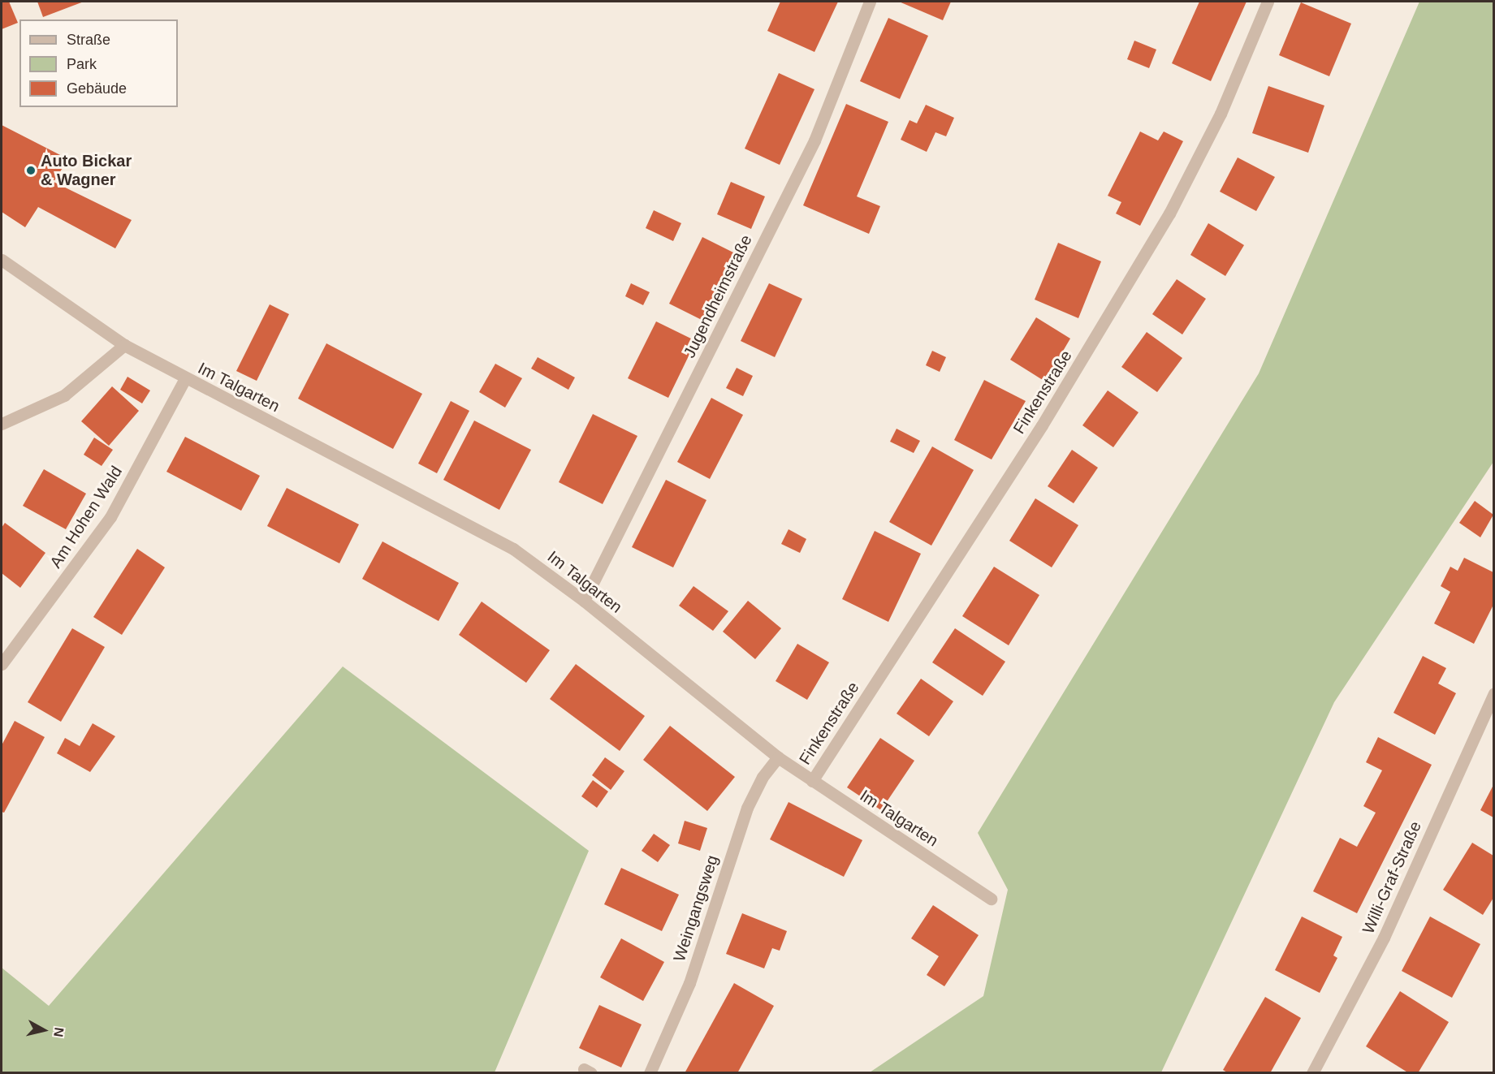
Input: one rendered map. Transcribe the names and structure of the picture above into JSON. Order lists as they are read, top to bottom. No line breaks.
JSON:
{"streets":{"street":["Jugendheimstraße","Im Talgarten","Finkenstraße","Am Hohen Wald","Willi-Graf-Straße","Weingangsweg"]},"crossings":[["Jugendheimstraße","Im Talgarten"],["Im Talgarten","Finkenstraße"],["Im Talgarten","Am Hohen Wald"],["Im Talgarten","Weingangsweg"]],"places":["Auto Bickar & Wagner"],"legend":["Straße","Park","Gebäude"],"north":"right"}
